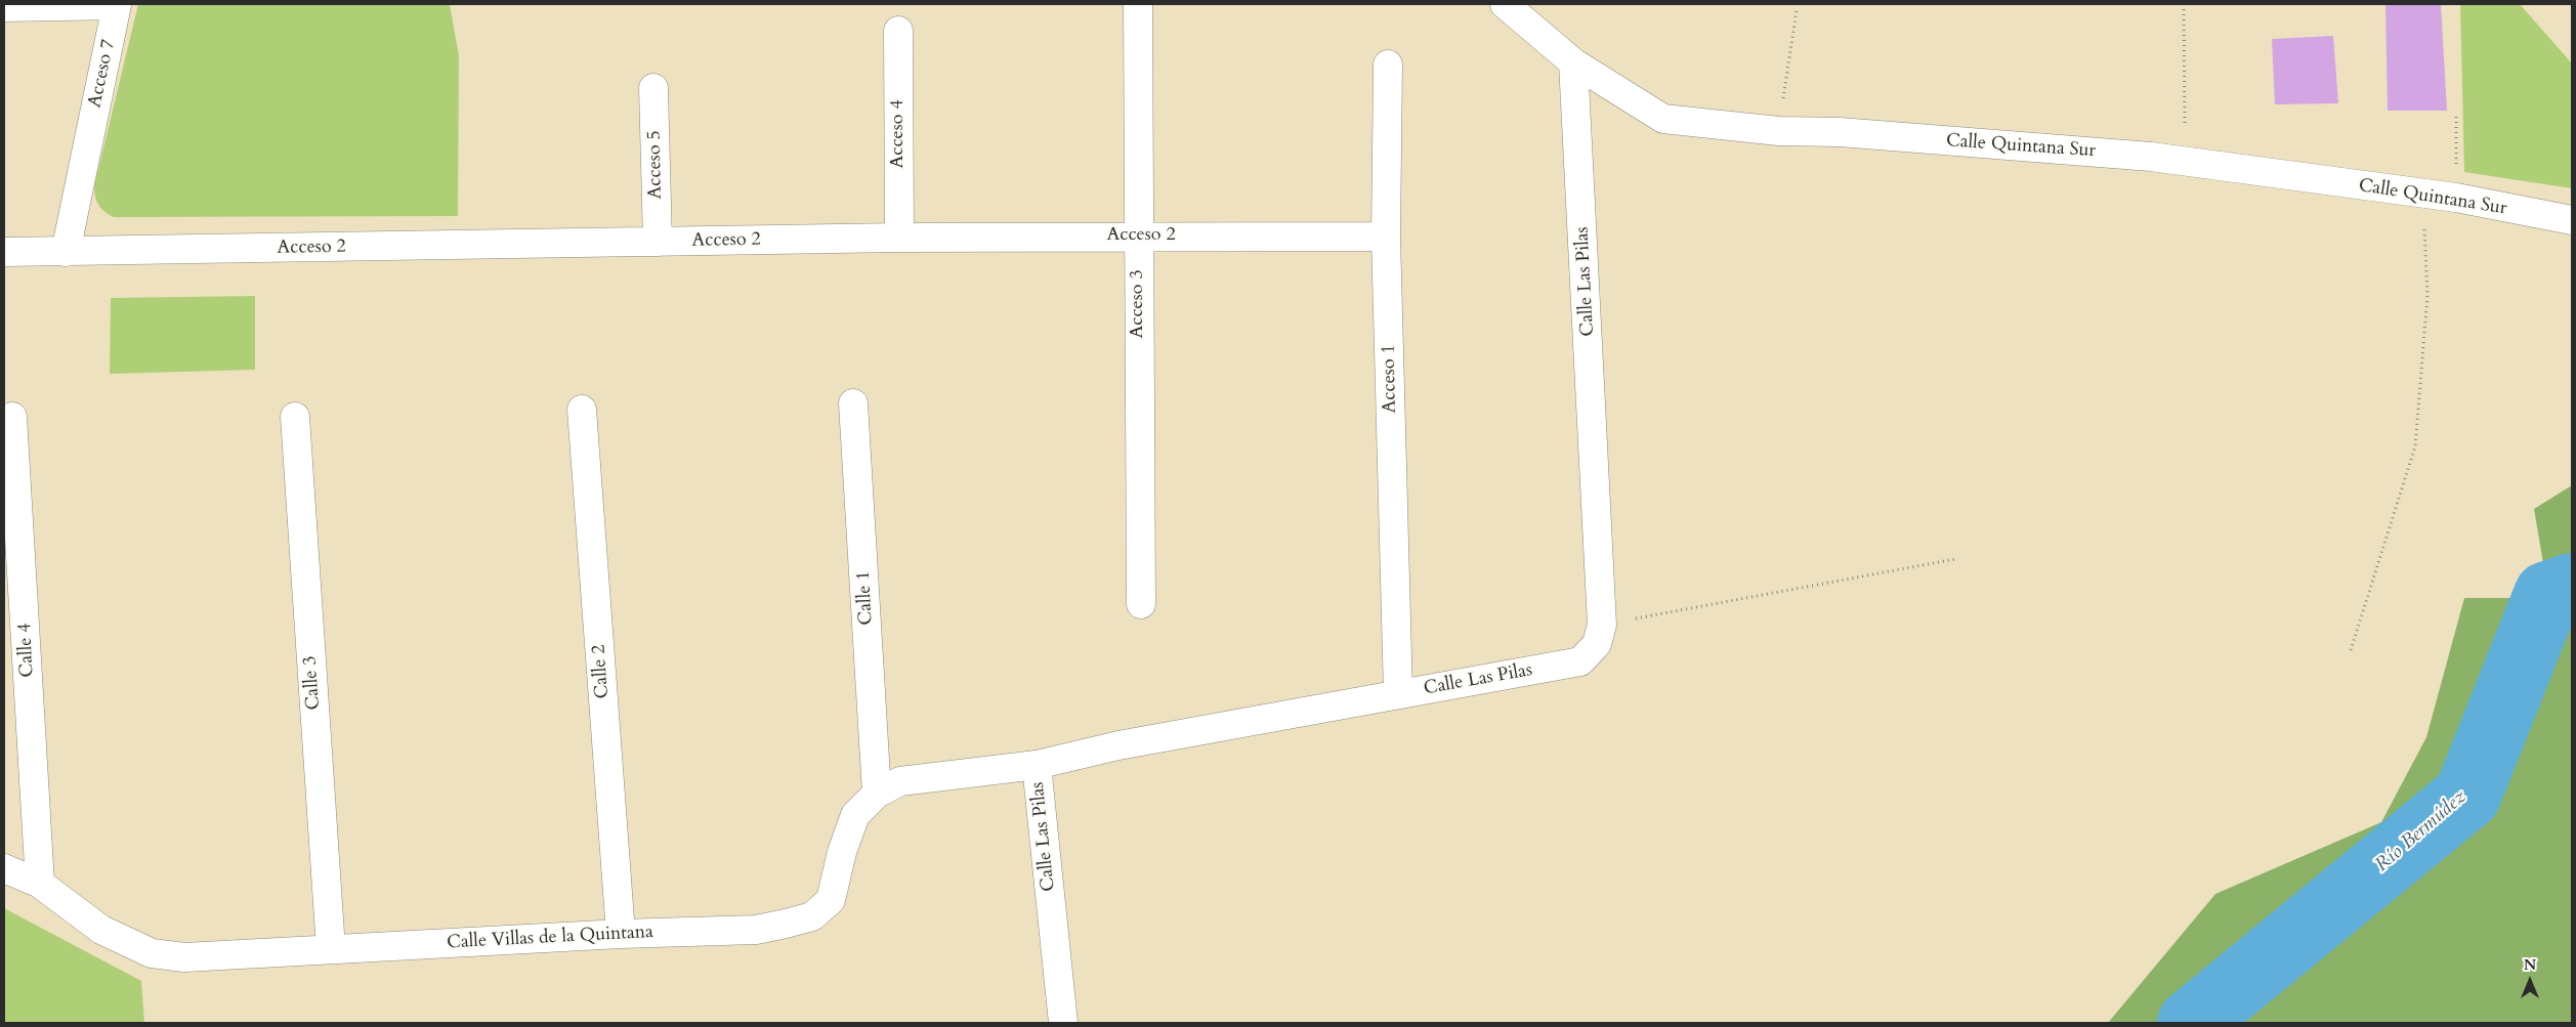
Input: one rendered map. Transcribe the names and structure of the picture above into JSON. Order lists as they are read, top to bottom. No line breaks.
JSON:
{"streets":{"street":["Acceso 7","Acceso 4","Calle Quintana Sur","Acceso 5","Acceso 2","Calle Las Pilas","Acceso 3","Acceso 1","Calle 1","Calle 4","Calle 2","Calle 3","Calle Villas de la Quintana"]},"crossings":[["Acceso 7","Acceso 2"],["Acceso 4","Acceso 2"],["Calle Quintana Sur","Calle Las Pilas"],["Acceso 5","Acceso 2"],["Acceso 2","Acceso 3"],["Acceso 2","Acceso 1"],["Calle Las Pilas","Acceso 1"],["Calle Las Pilas","Calle Villas de la Quintana"],["Calle 1","Calle Villas de la Quintana"],["Calle 4","Calle Villas de la Quintana"],["Calle 2","Calle Villas de la Quintana"],["Calle 3","Calle Villas de la Quintana"]],"water":["Río Bermúdez"],"north":"top"}
